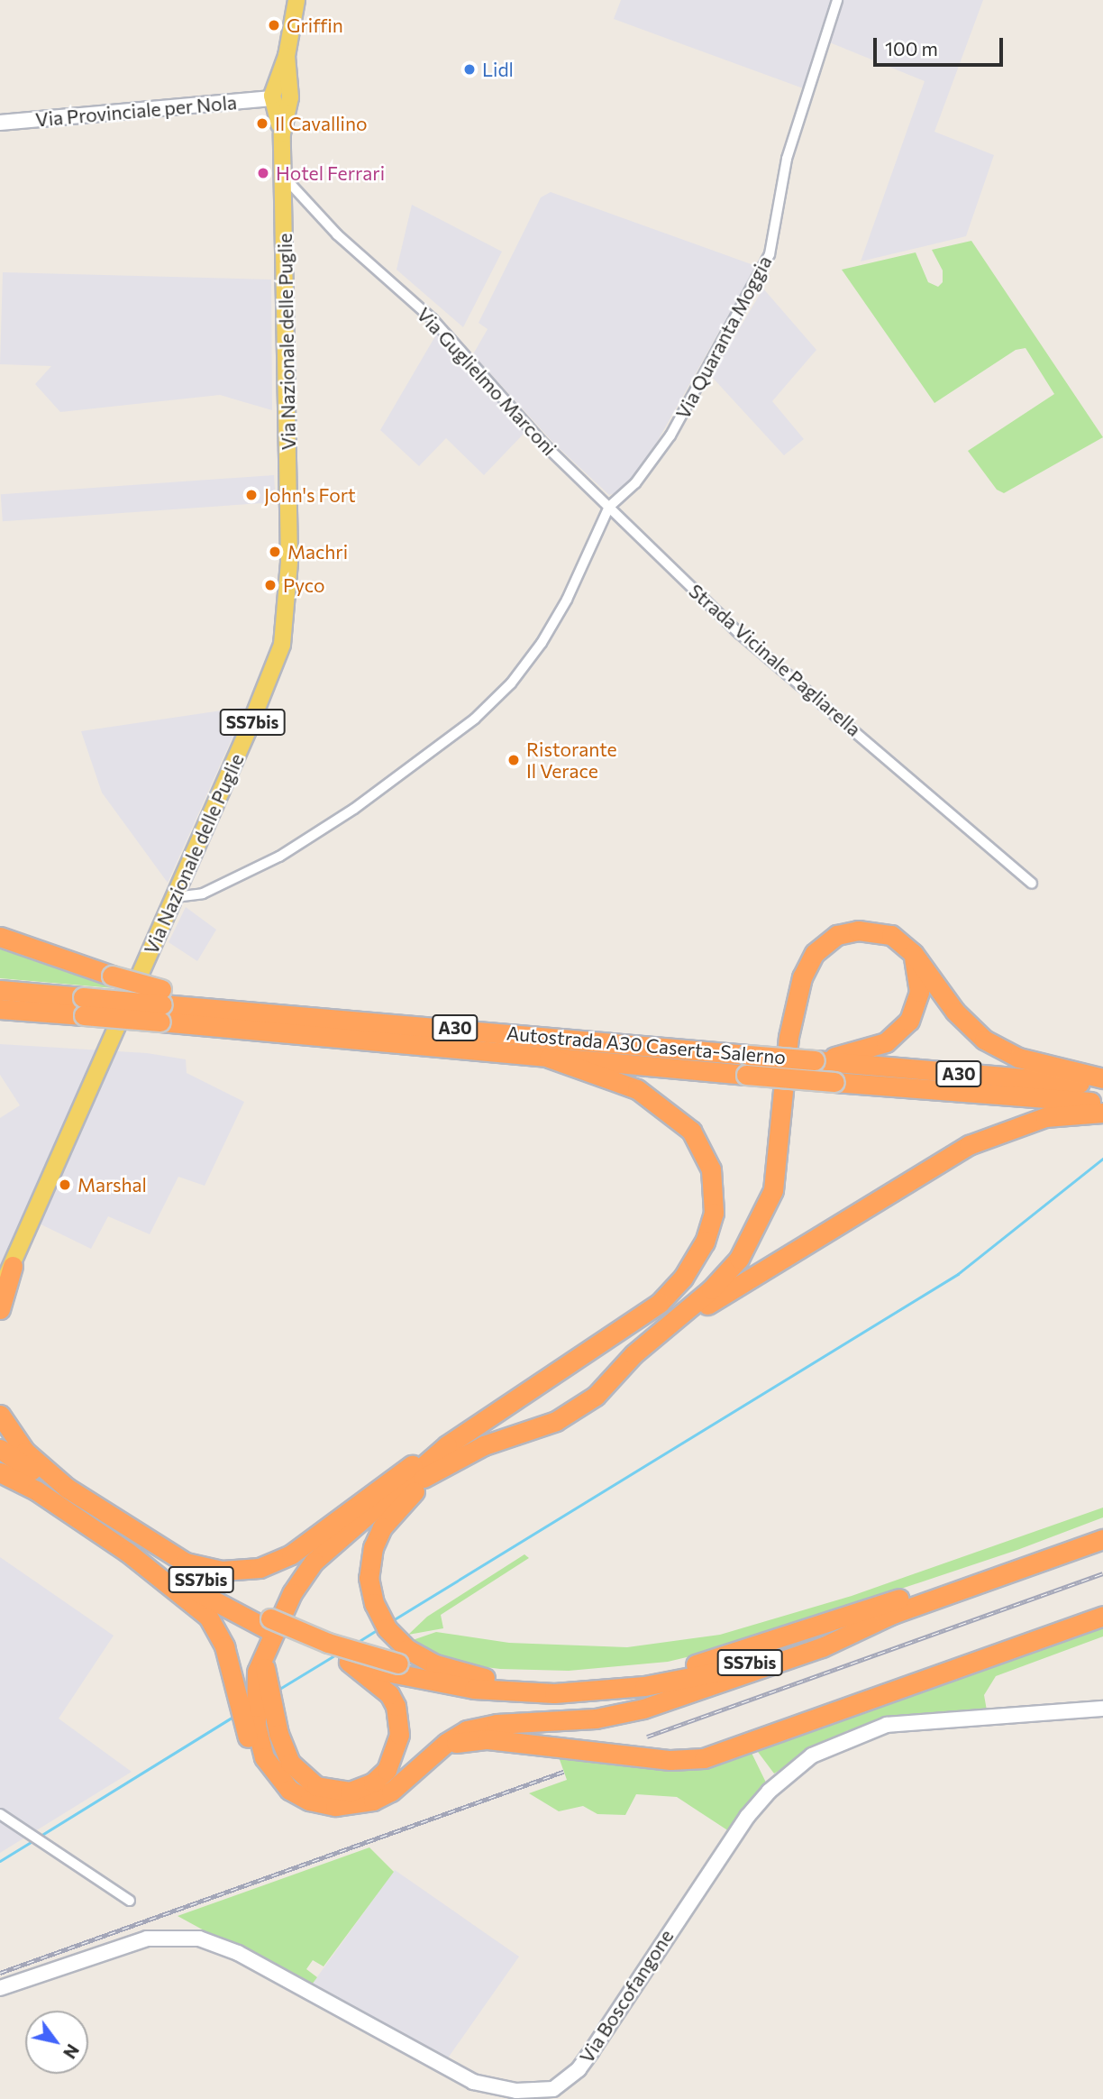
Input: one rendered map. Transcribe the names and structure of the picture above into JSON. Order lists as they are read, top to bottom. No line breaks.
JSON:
{"streets":{"highway":["SS7bis","A30","Autostrada A30 Caserta-Salerno"],"main road":["Via Nazionale delle Puglie"],"street":["Via Provinciale per Nola","Via Quaranta Moggia","Via Guglielmo Marconi","Strada Vicinale Pagliarella","Via Boscofangone"]},"crossings":[["Via Provinciale per Nola","Via Nazionale delle Puglie"],["Via Quaranta Moggia","Via Guglielmo Marconi"],["Via Quaranta Moggia","Strada Vicinale Pagliarella"],["Via Nazionale delle Puglie","Via Guglielmo Marconi"],["Via Nazionale delle Puglie","SS7bis"],["Via Guglielmo Marconi","Strada Vicinale Pagliarella"]],"places":["Griffin","Lidl","Il Cavallino","Hotel Ferrari","John's Fort","Machri","Pyco","Ristorante Il Verace","Marshal"],"scale_bar":"100 m","north":"bottom right"}
